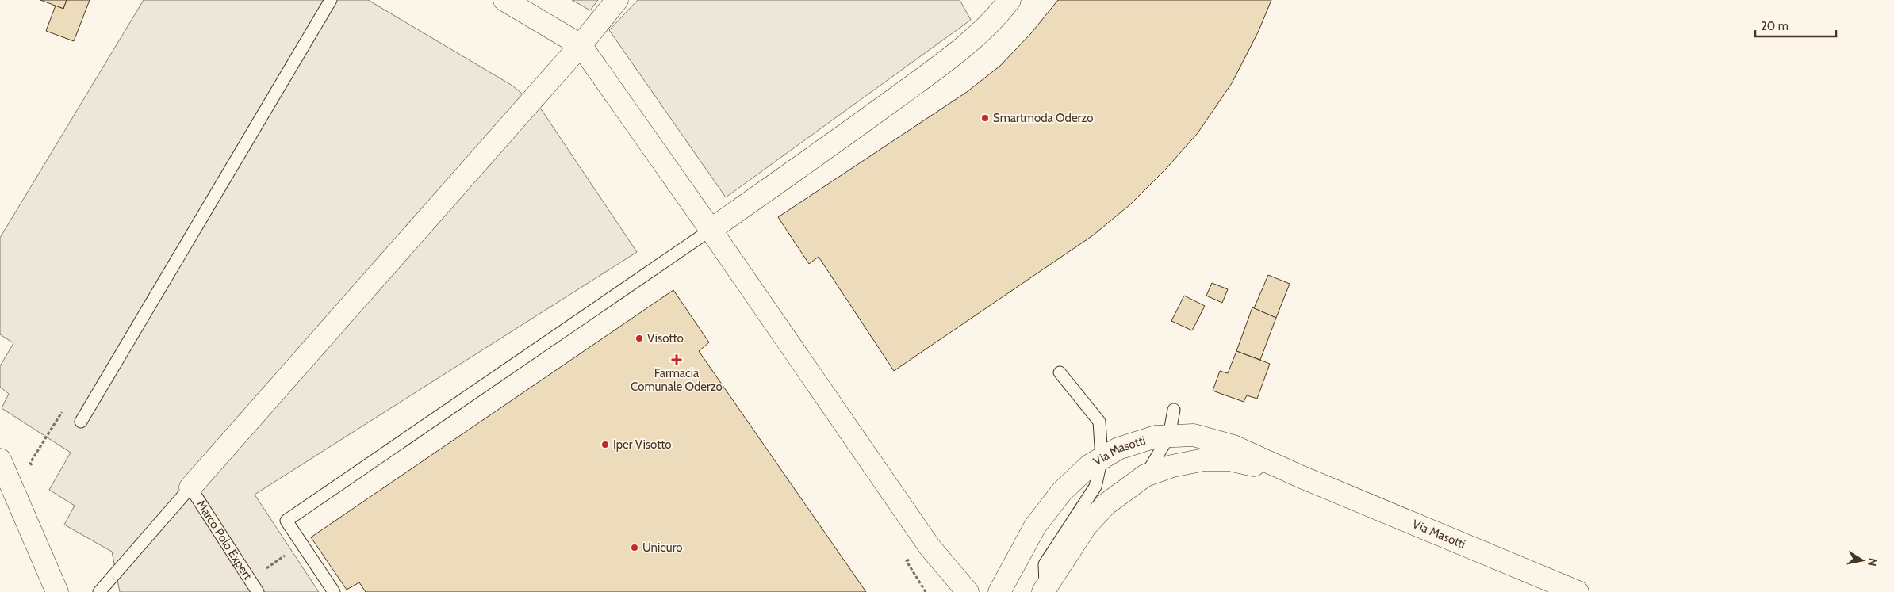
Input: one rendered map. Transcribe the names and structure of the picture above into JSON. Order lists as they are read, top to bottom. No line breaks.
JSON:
{"streets":{"street":["Via Masotti"],"lane":["Marco Polo Expert"]},"places":{"other":["Smartmoda Oderzo","Visotto","Iper Visotto","Unieuro"],"health":["Farmacia Comunale Oderzo"]},"scale_bar":"20 m","north":"right"}
